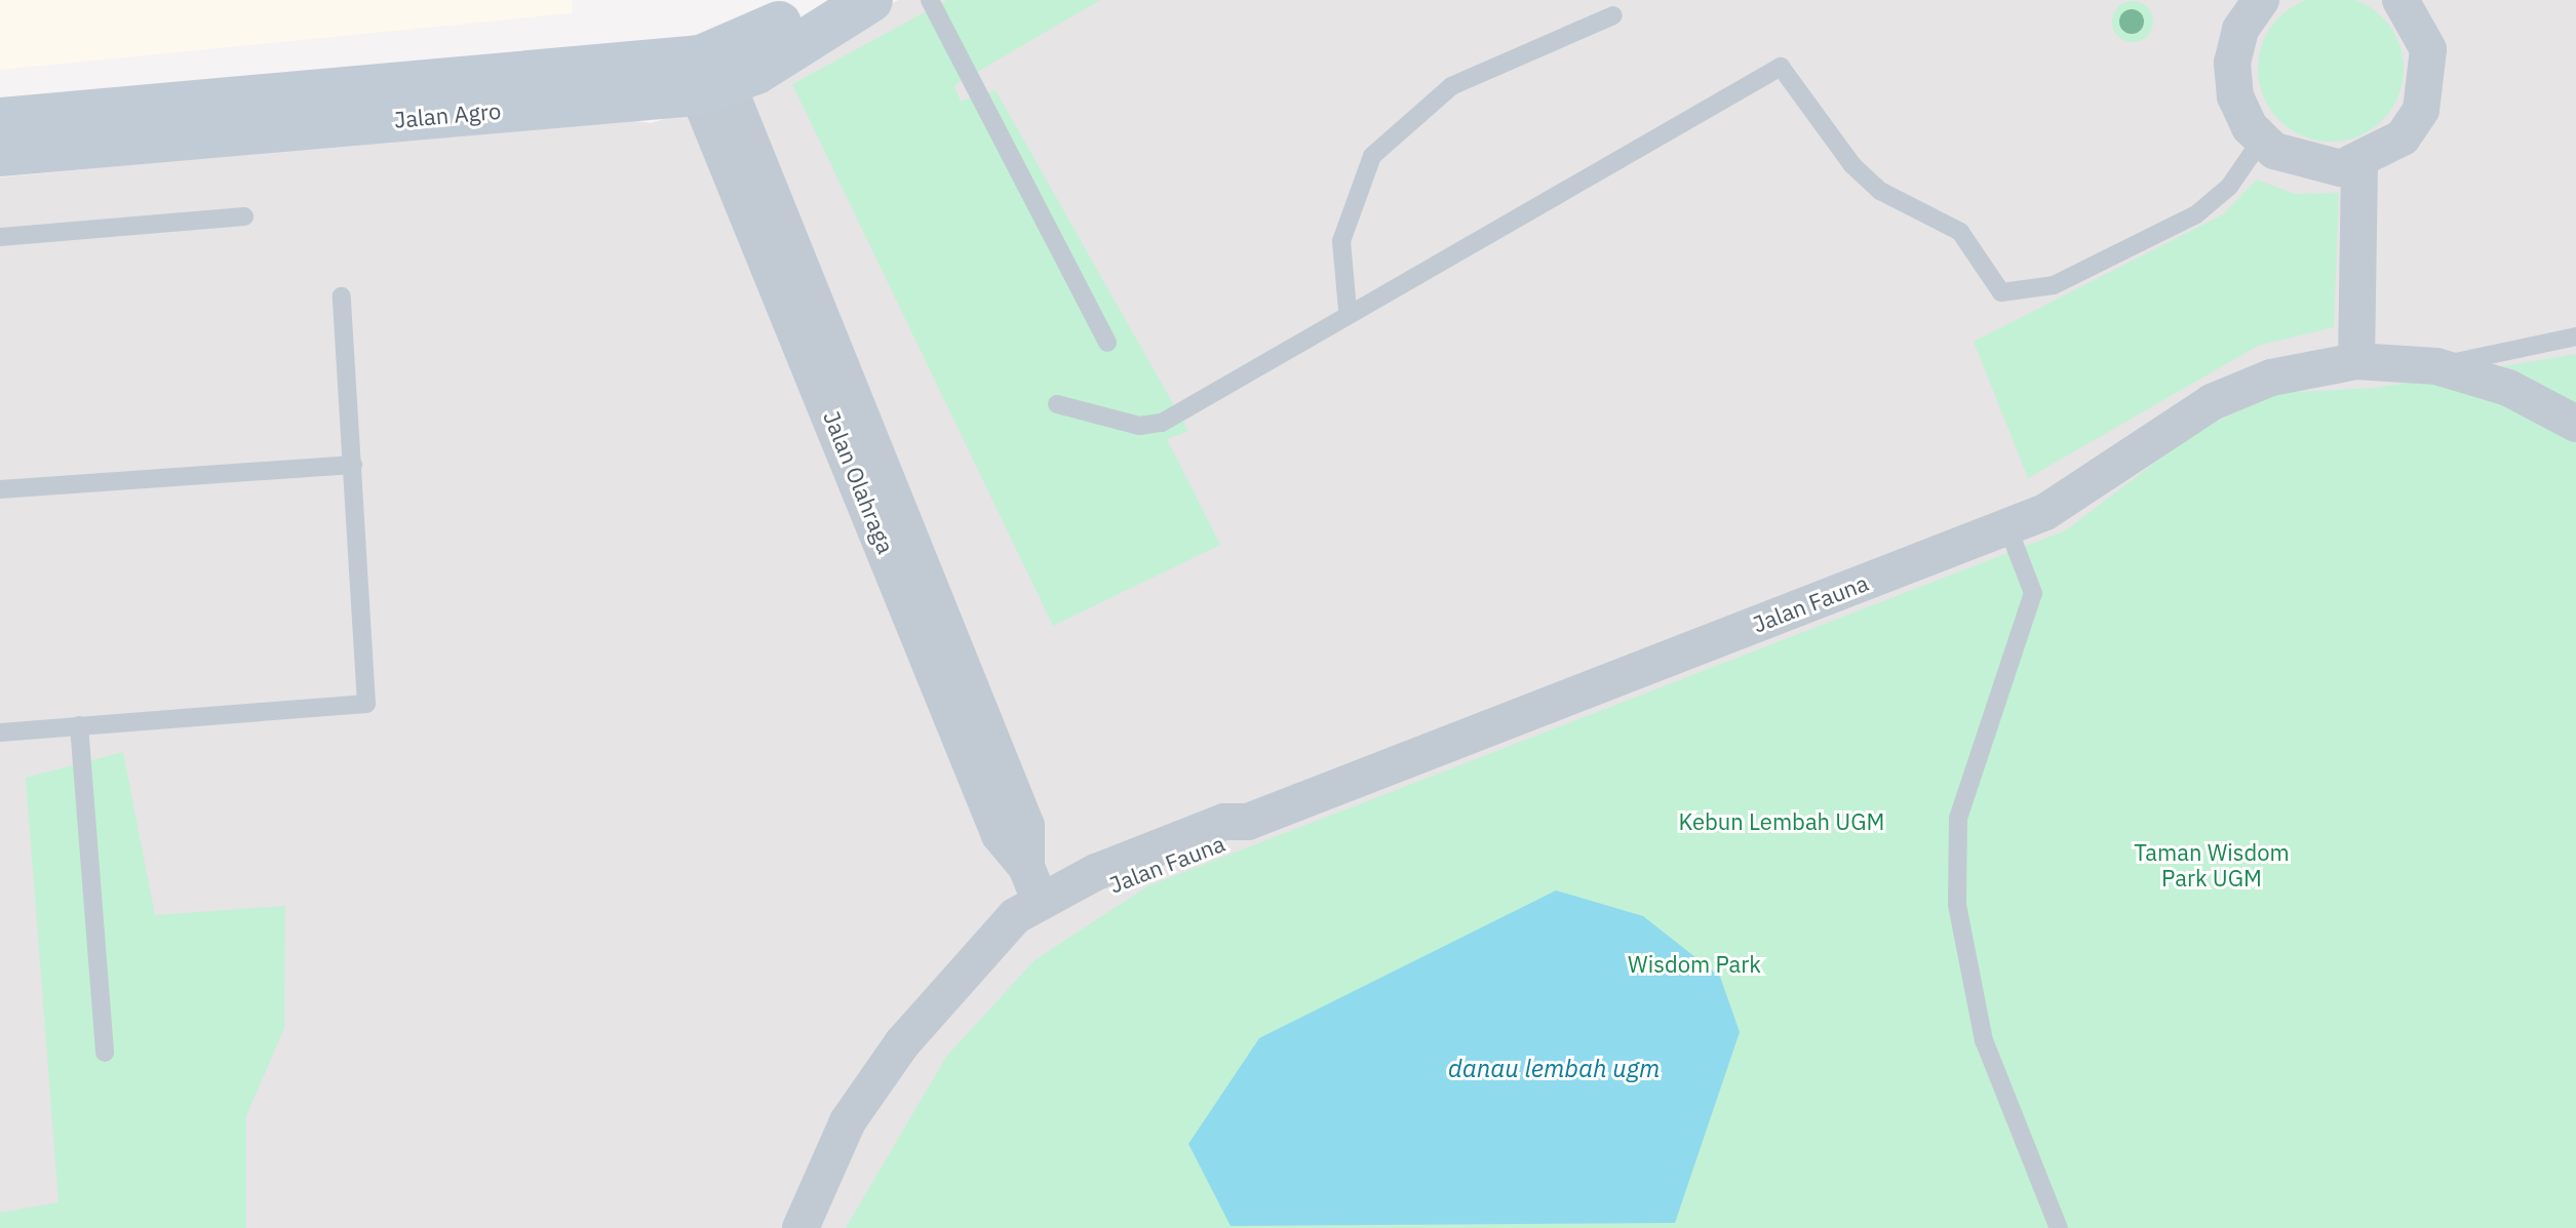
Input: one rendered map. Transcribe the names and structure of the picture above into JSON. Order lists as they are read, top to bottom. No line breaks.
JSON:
{"streets":{"main road":["Jalan Agro"],"street":["Jalan Olahraga","Jalan Fauna"]},"crossings":[["Jalan Agro","Jalan Olahraga"],["Jalan Olahraga","Jalan Fauna"]],"water":["danau lembah ugm"],"parks":["Kebun Lembah UGM","Taman Wisdom Park UGM","Wisdom Park"]}
